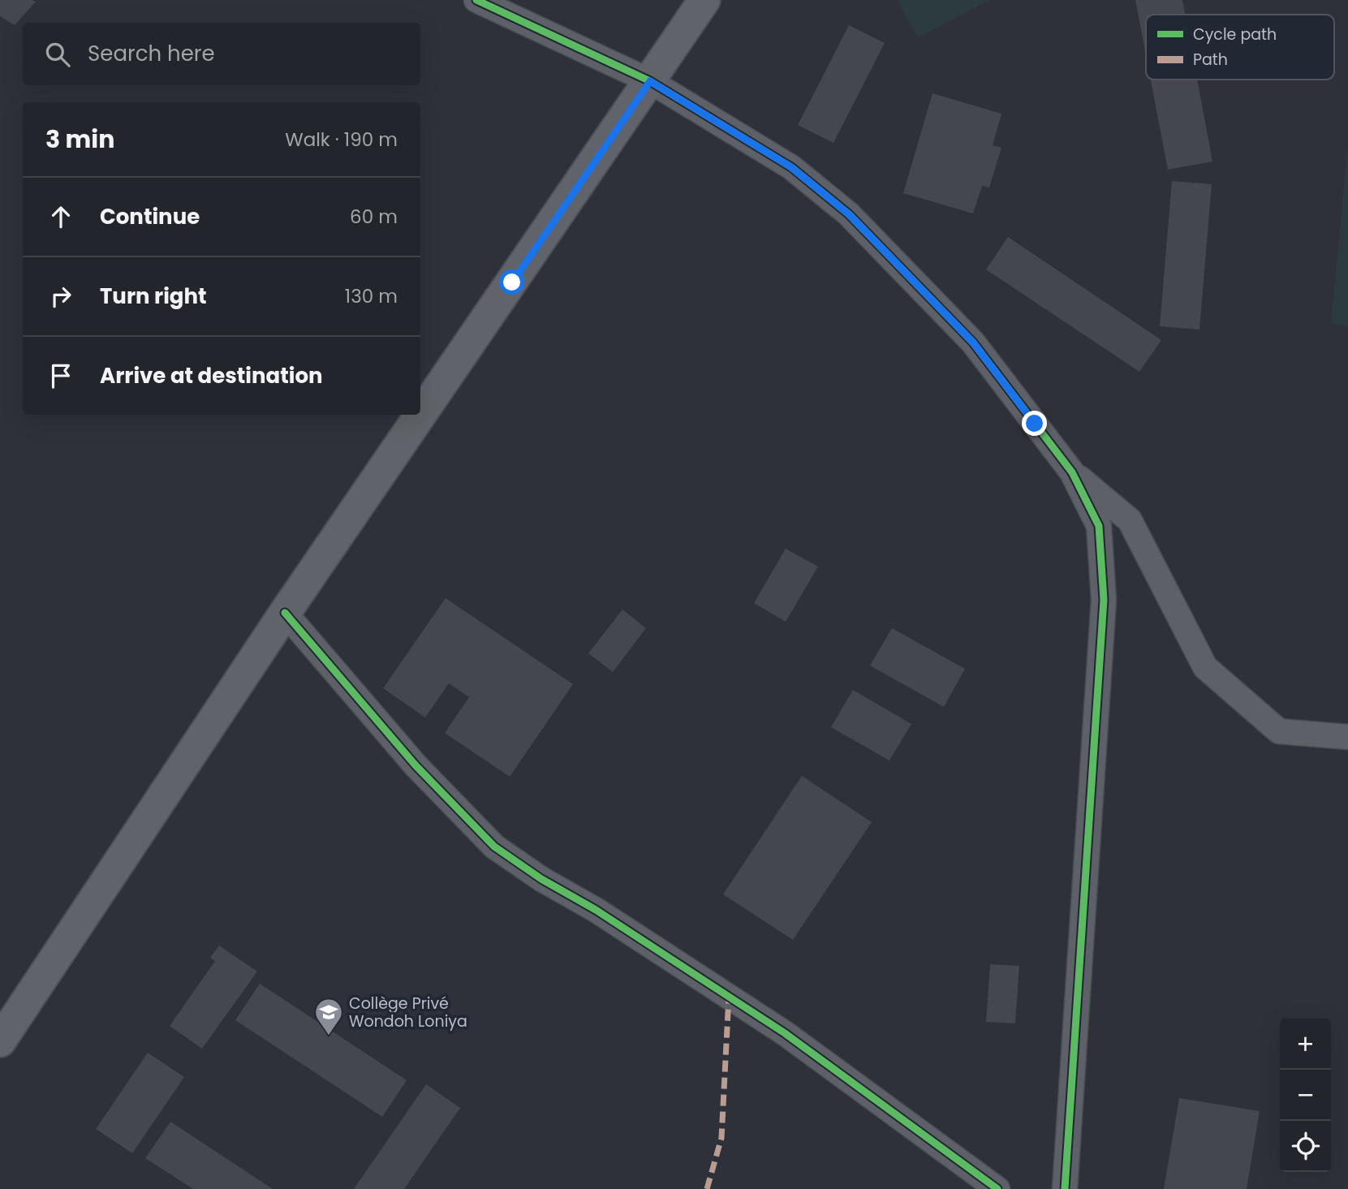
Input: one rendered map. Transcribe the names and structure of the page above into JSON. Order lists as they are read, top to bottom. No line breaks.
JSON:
{"places":{"school or university":["Collège Privé Wondoh Loniya"]},"legend":["Cycle path","Path"],"page":{"search":"Search here","heading":["3 min","Walk · 190 m"],"list":[["Continue","60 m"],["Turn right","130 m"],"Arrive at destination"],"map_buttons":["+","−"]}}
